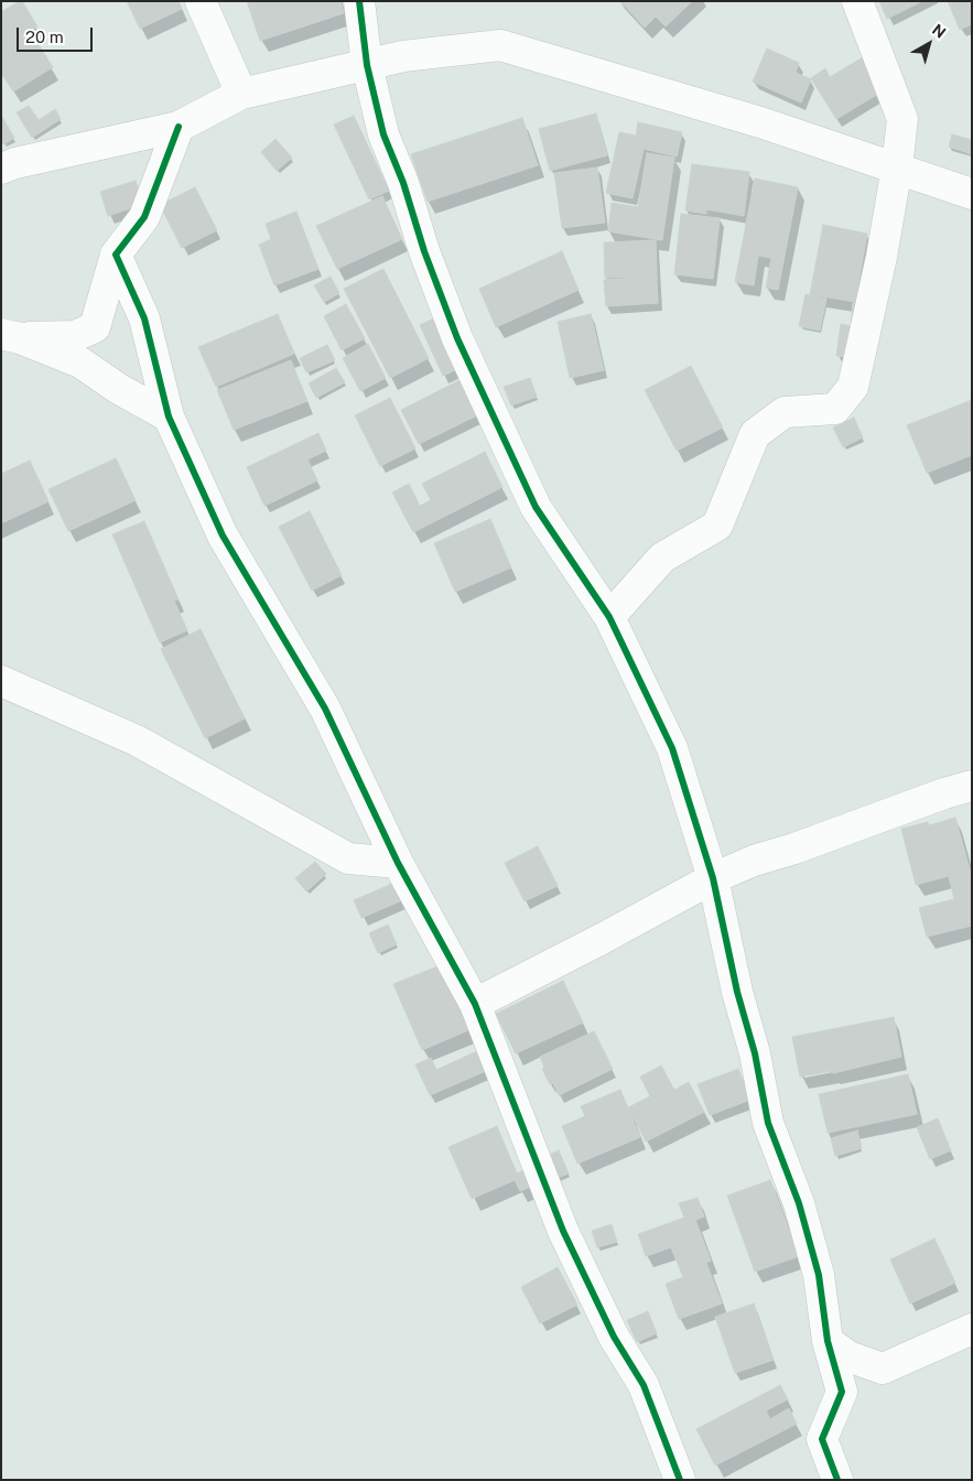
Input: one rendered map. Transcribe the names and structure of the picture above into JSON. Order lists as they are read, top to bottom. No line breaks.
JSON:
{"scale_bar":"20 m","north":"top right"}
